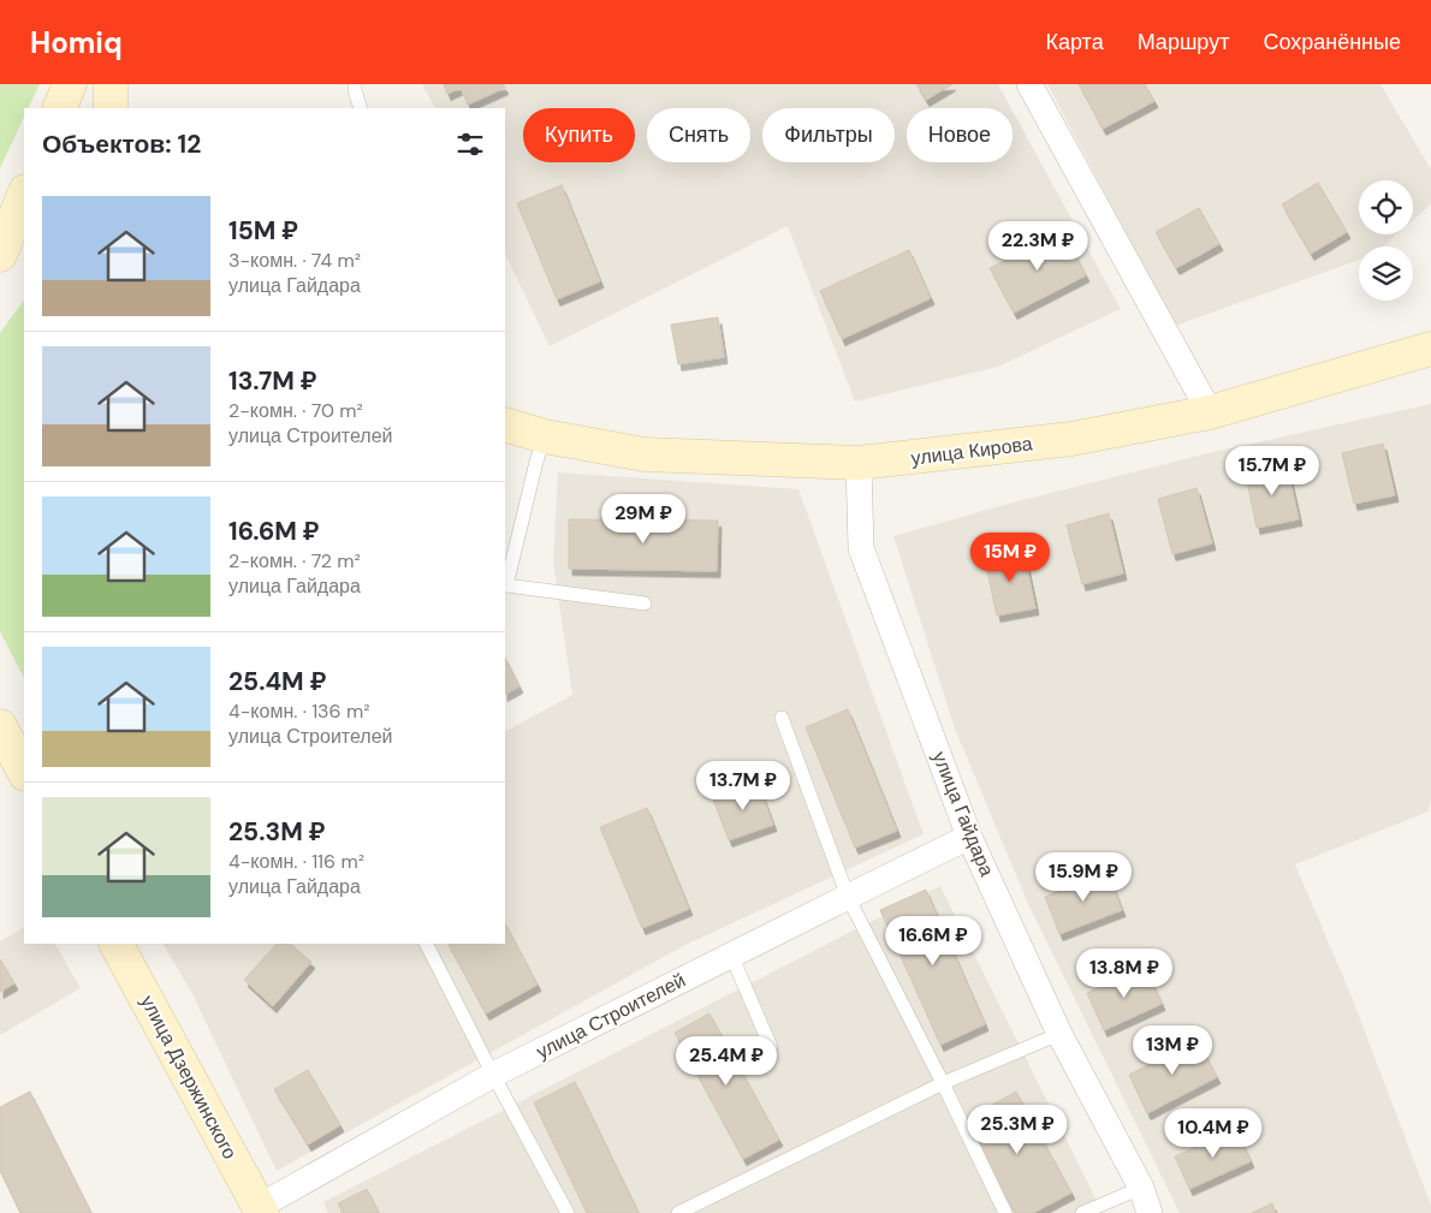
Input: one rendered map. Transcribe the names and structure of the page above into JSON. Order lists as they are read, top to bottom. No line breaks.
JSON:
{"streets":{"main road":["улица Кирова","улица Дзержинского"],"street":["улица Гайдара","улица Строителей"]},"crossings":[["улица Кирова","улица Гайдара"],["улица Гайдара","улица Строителей"],["улица Строителей","улица Дзержинского"]],"page":{"header":"Homiq","nav":["Карта","Маршрут","Сохранённые"],"chip":["Купить","Снять","Фильтры","Новое"],"heading":"Объектов: 12","list":[{"name":"15M ₽","note":"3-комн. · 74 m² · улица Гайдара"},{"name":"13.7M ₽","note":"2-комн. · 70 m² · улица Строителей"},{"name":"16.6M ₽","note":"2-комн. · 72 m² · улица Гайдара"},{"name":"25.4M ₽","note":"4-комн. · 136 m² · улица Строителей"},{"name":"25.3M ₽","note":"4-комн. · 116 m² · улица Гайдара"}],"price":["22.3M ₽","15.7M ₽","29M ₽","15M ₽","13.7M ₽","15.9M ₽","16.6M ₽","13.8M ₽","13M ₽","25.4M ₽","25.3M ₽","10.4M ₽"]}}
